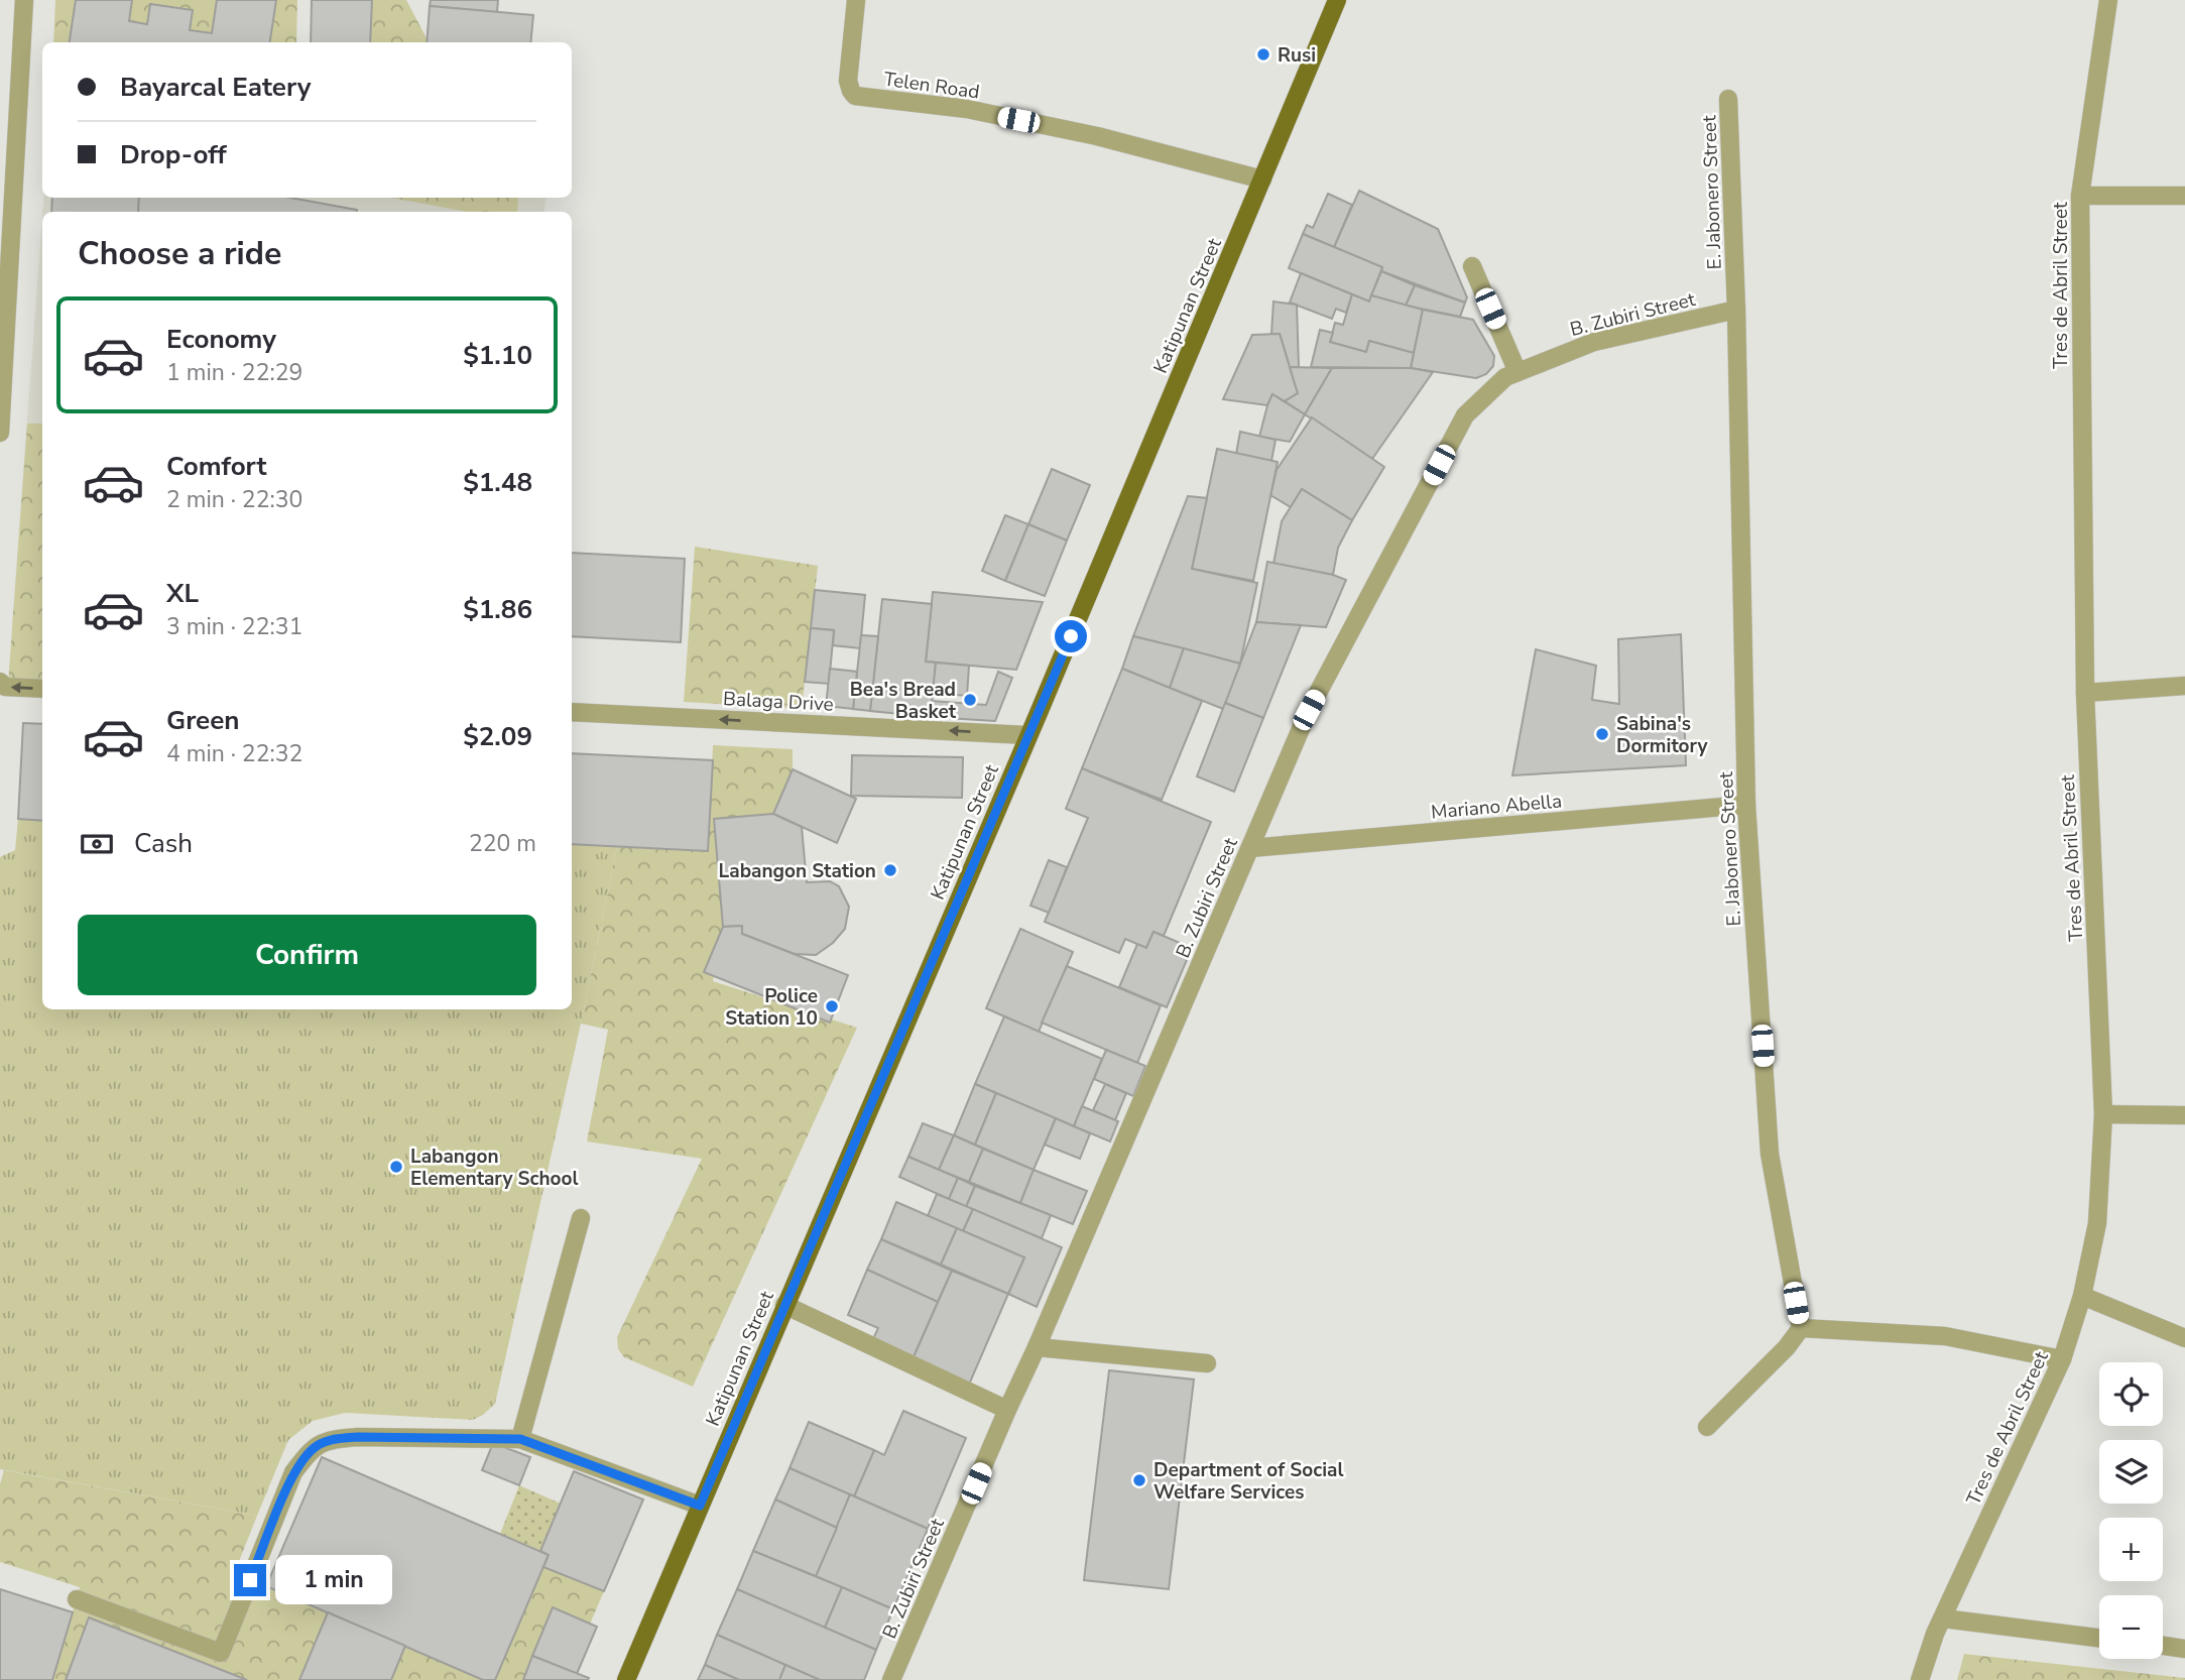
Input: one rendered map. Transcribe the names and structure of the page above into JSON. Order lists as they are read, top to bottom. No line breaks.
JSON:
{"streets":{"main road":["Katipunan Street"],"street":["Telen Road","E. Jabonero Street","Tres de Abril Street","B. Zubiri Street","Balaga Drive","Mariano Abella"]},"crossings":[["Telen Road","Katipunan Street"],["E. Jabonero Street","B. Zubiri Street"],["E. Jabonero Street","Mariano Abella"],["Katipunan Street","Balaga Drive"],["B. Zubiri Street","Mariano Abella"]],"one_way":["Balaga Drive"],"places":["Rusi","Bea's Bread Basket","Sabina's Dormitory","Labangon Station","Police Station 10","Labangon Elementary School","Department of Social Welfare Services"],"page":{"banner":["Bayarcal Eatery","Drop-off"],"heading":"Choose a ride","list":[{"name":"Economy","note":"1 min · 22:29","value":"$1.10"},{"name":"Comfort","note":"2 min · 22:30","value":"$1.48"},{"name":"XL","note":"3 min · 22:31","value":"$1.86"},{"name":"Green","note":"4 min · 22:32","value":"$2.09"}],"pay":["Cash","220 m"],"buttons":"Confirm","map_buttons":["+","−"],"bubble":"1 min"}}
